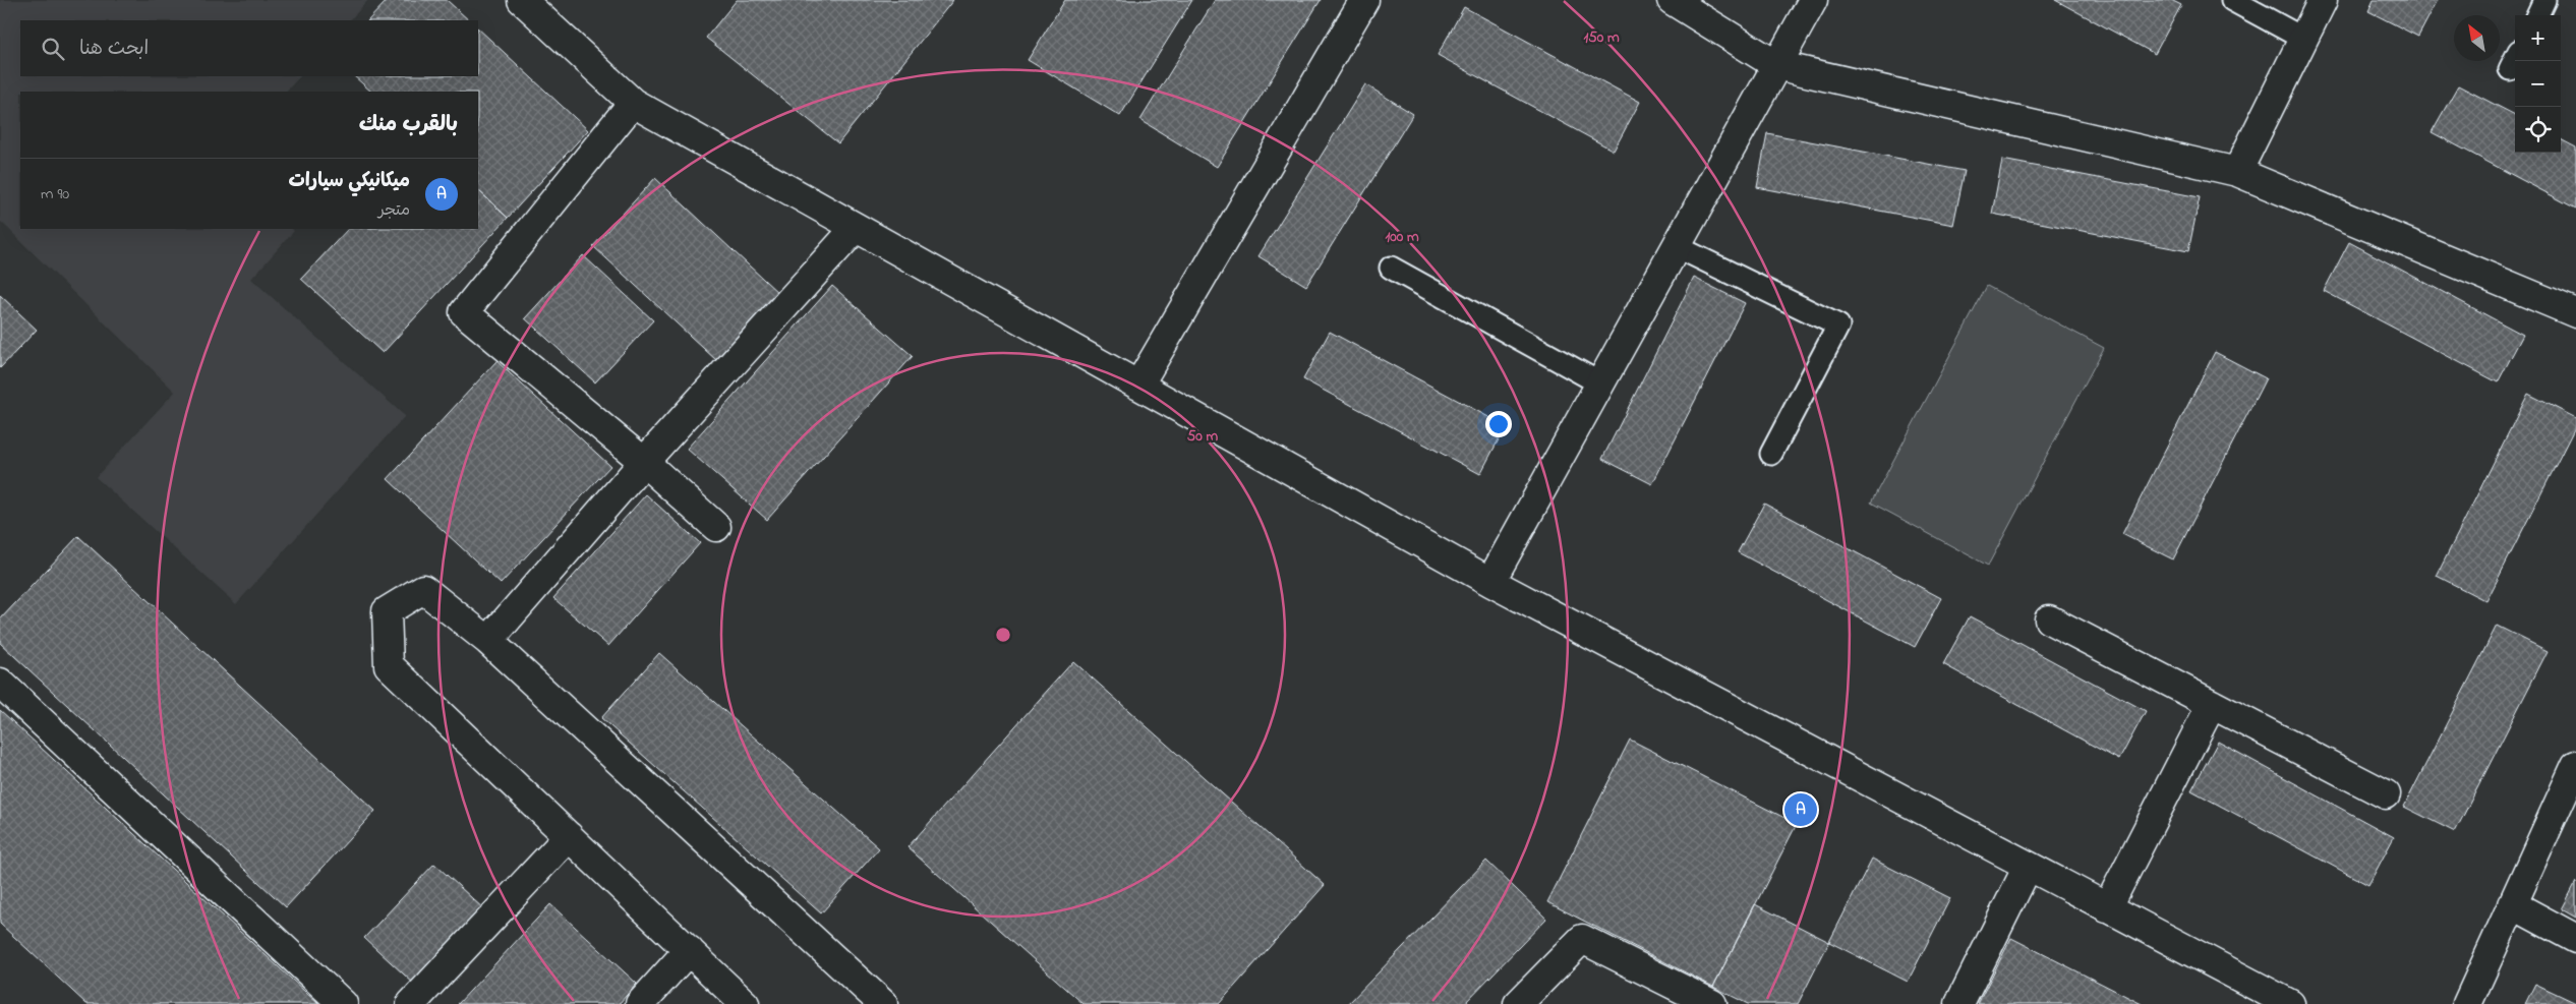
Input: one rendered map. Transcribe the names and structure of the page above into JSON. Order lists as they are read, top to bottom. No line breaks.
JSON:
{"north":"top left","page":{"map_buttons":["+","−"],"search":"ابحث هنا","heading":"بالقرب منك","list":[{"mark":"A","name":"ميكانيكي سيارات","note":"متجر","value":"90 m"}],"pins":"A"},"rings":["150 m","100 m","50 m"]}
